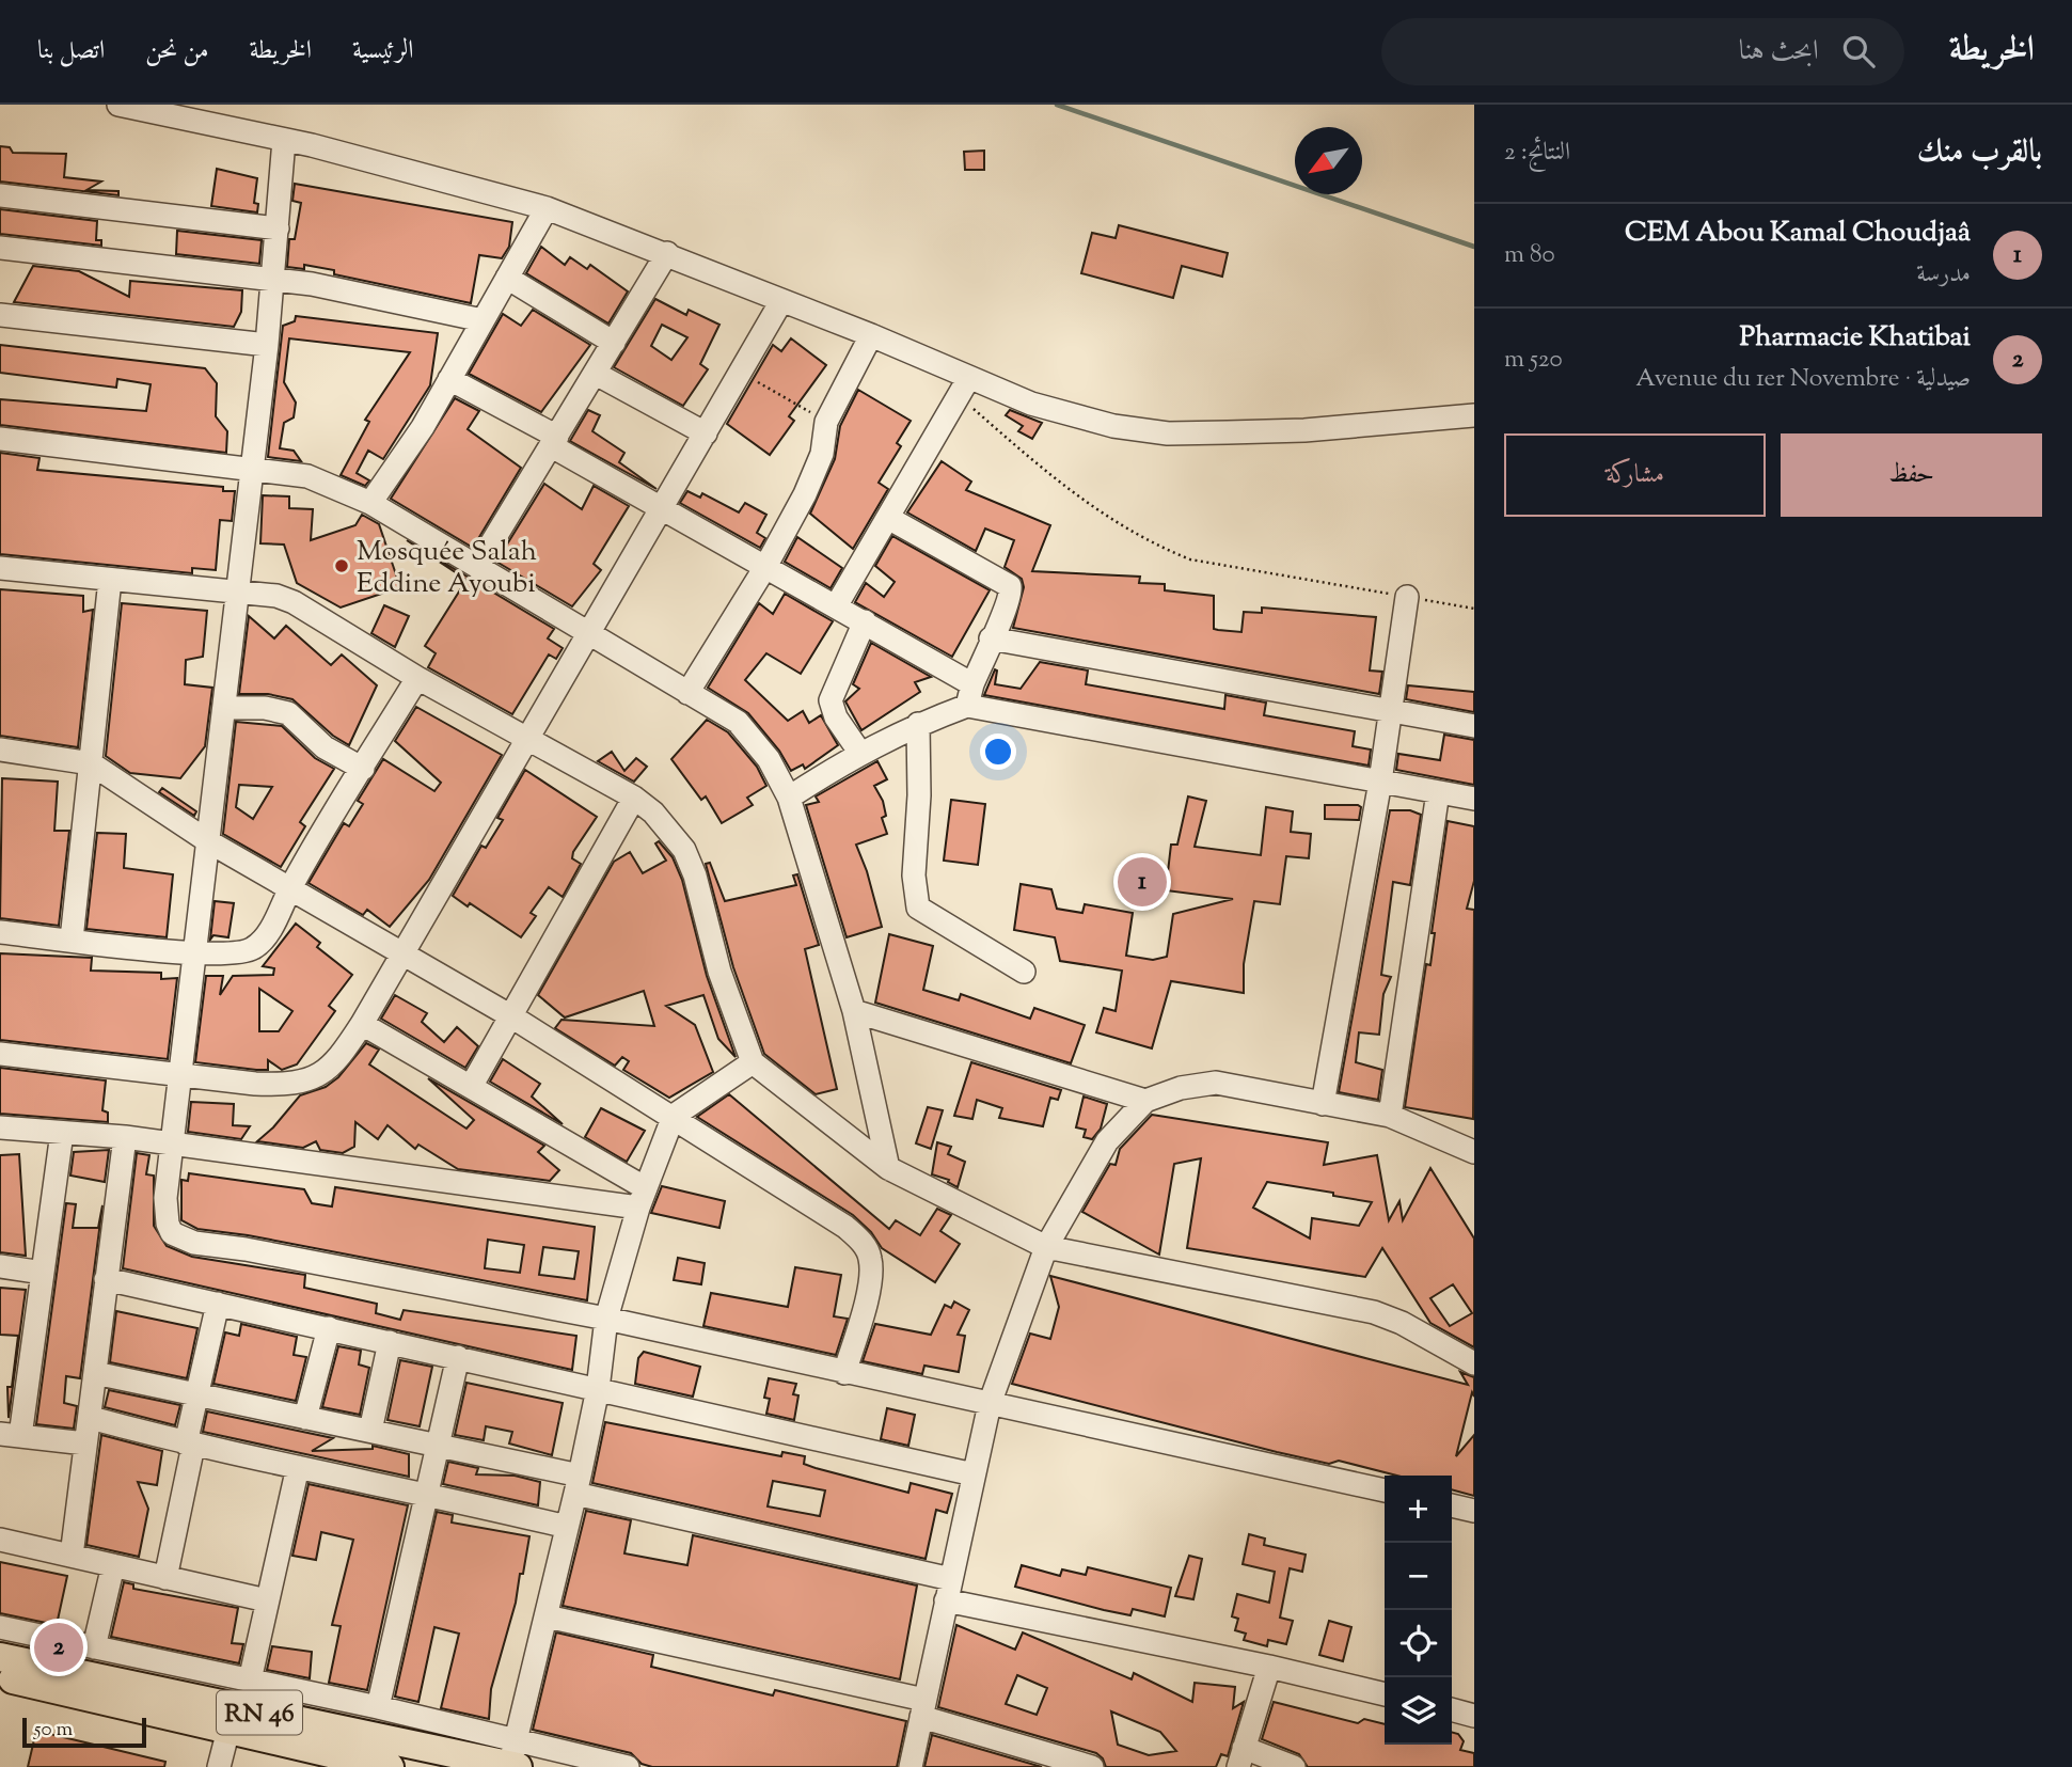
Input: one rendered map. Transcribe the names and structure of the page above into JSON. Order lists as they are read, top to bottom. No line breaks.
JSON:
{"streets":{"main road":["RN 46"]},"places":["Mosquée Salah Eddine Ayoubi"],"scale_bar":"50 m","north":"bottom left","page":{"header":"الخريطة","search":"ابحث هنا","nav":["الرئيسية","الخريطة","من نحن","اتصل بنا"],"heading":["بالقرب منك","النتائج: 2"],"list":[{"mark":"1","name":"CEM Abou Kamal Choudjaâ","note":"مدرسة","value":"80 m"},{"mark":"2","name":"Pharmacie Khatibai","note":"صيدلية · Avenue du 1er Novembre","value":"520 m"}],"buttons":["حفظ","مشاركة"],"pins":["1","2"],"map_buttons":["+","−"],"scale":"50 m"}}
